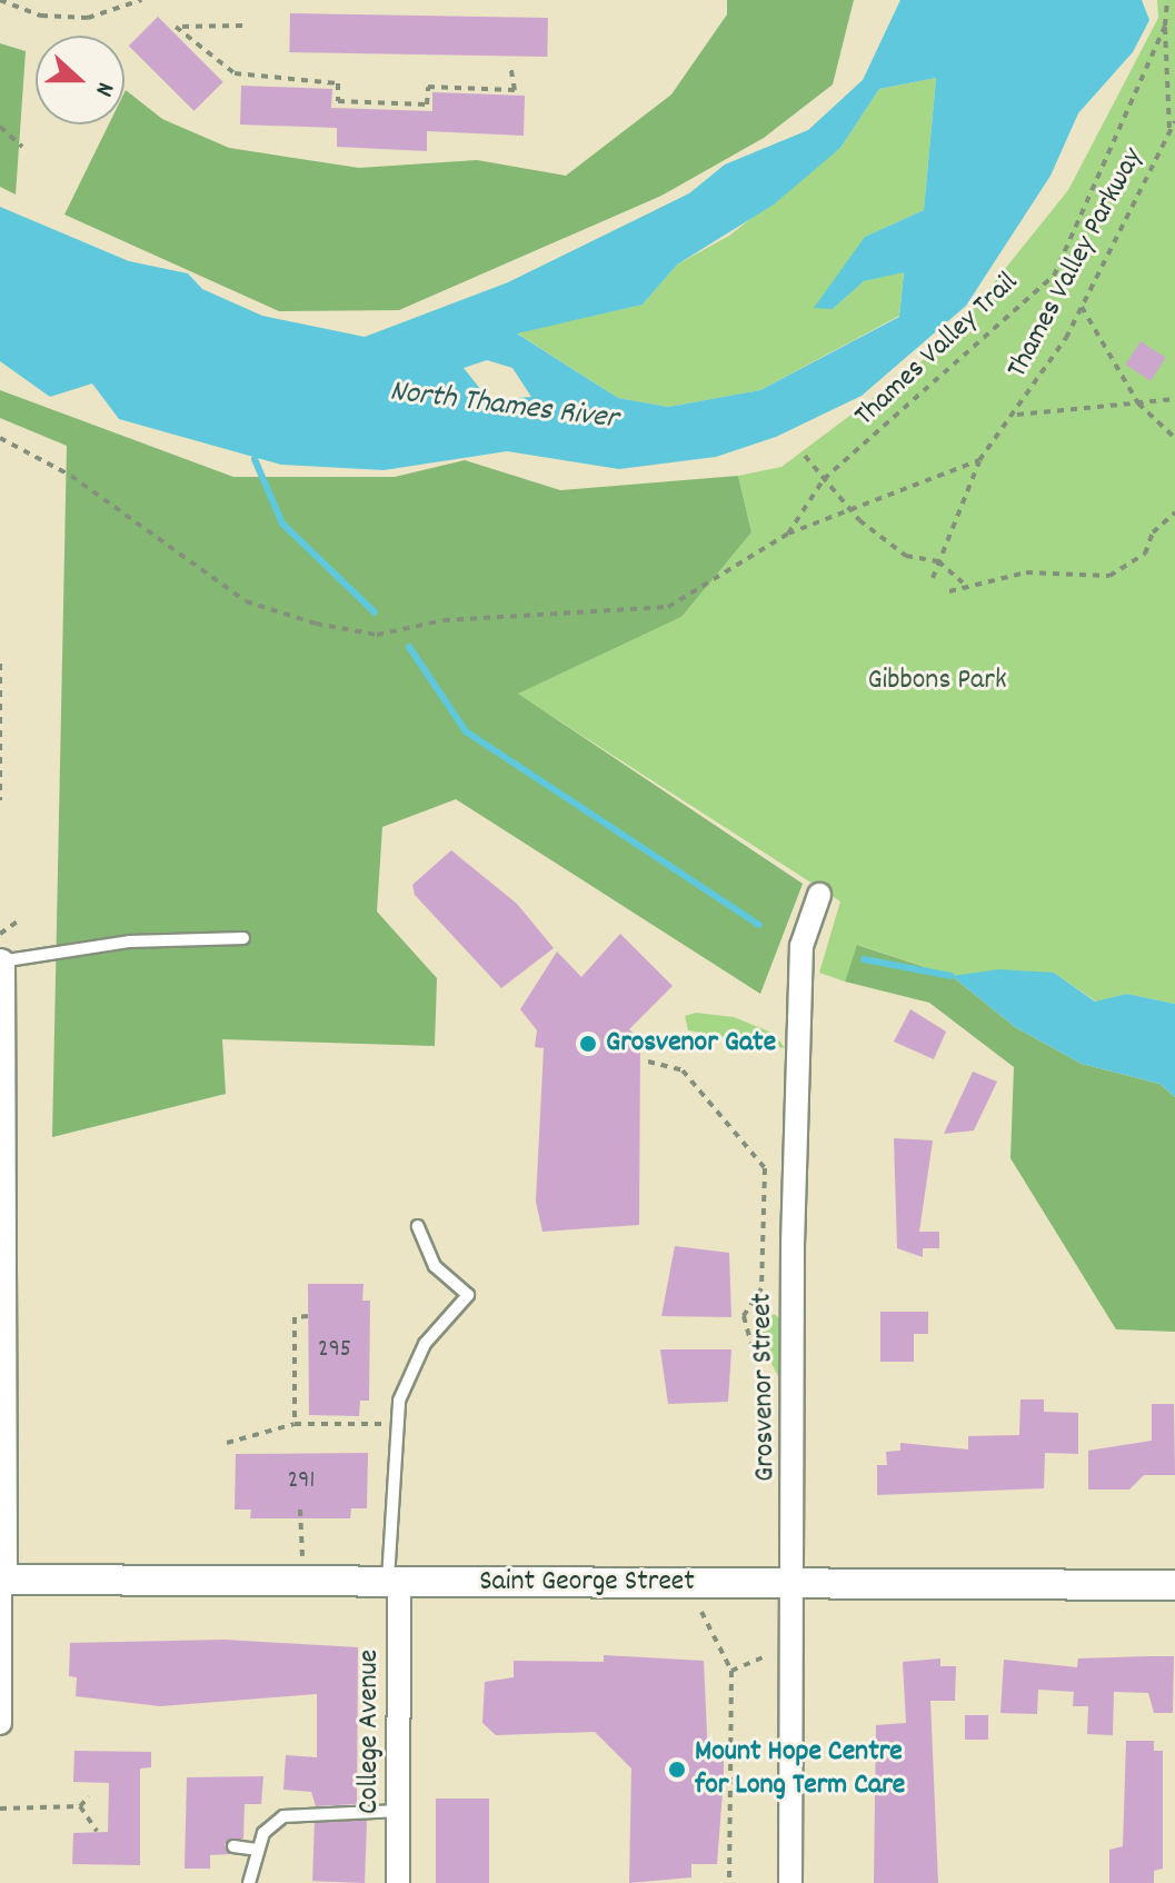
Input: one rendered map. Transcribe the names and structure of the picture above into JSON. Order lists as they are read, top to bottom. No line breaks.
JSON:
{"streets":{"street":["Grosvenor Street","Saint George Street","College Avenue"],"path":["Thames Valley Parkway","Thames Valley Trail"]},"crossings":[["Thames Valley Parkway","Thames Valley Trail"],["Grosvenor Street","Saint George Street"],["Saint George Street","College Avenue"]],"water":["North Thames River"],"parks":["Gibbons Park"],"places":["Grosvenor Gate","Mount Hope Centre for Long Term Care"],"house_numbers":["295","291"],"north":"right"}
